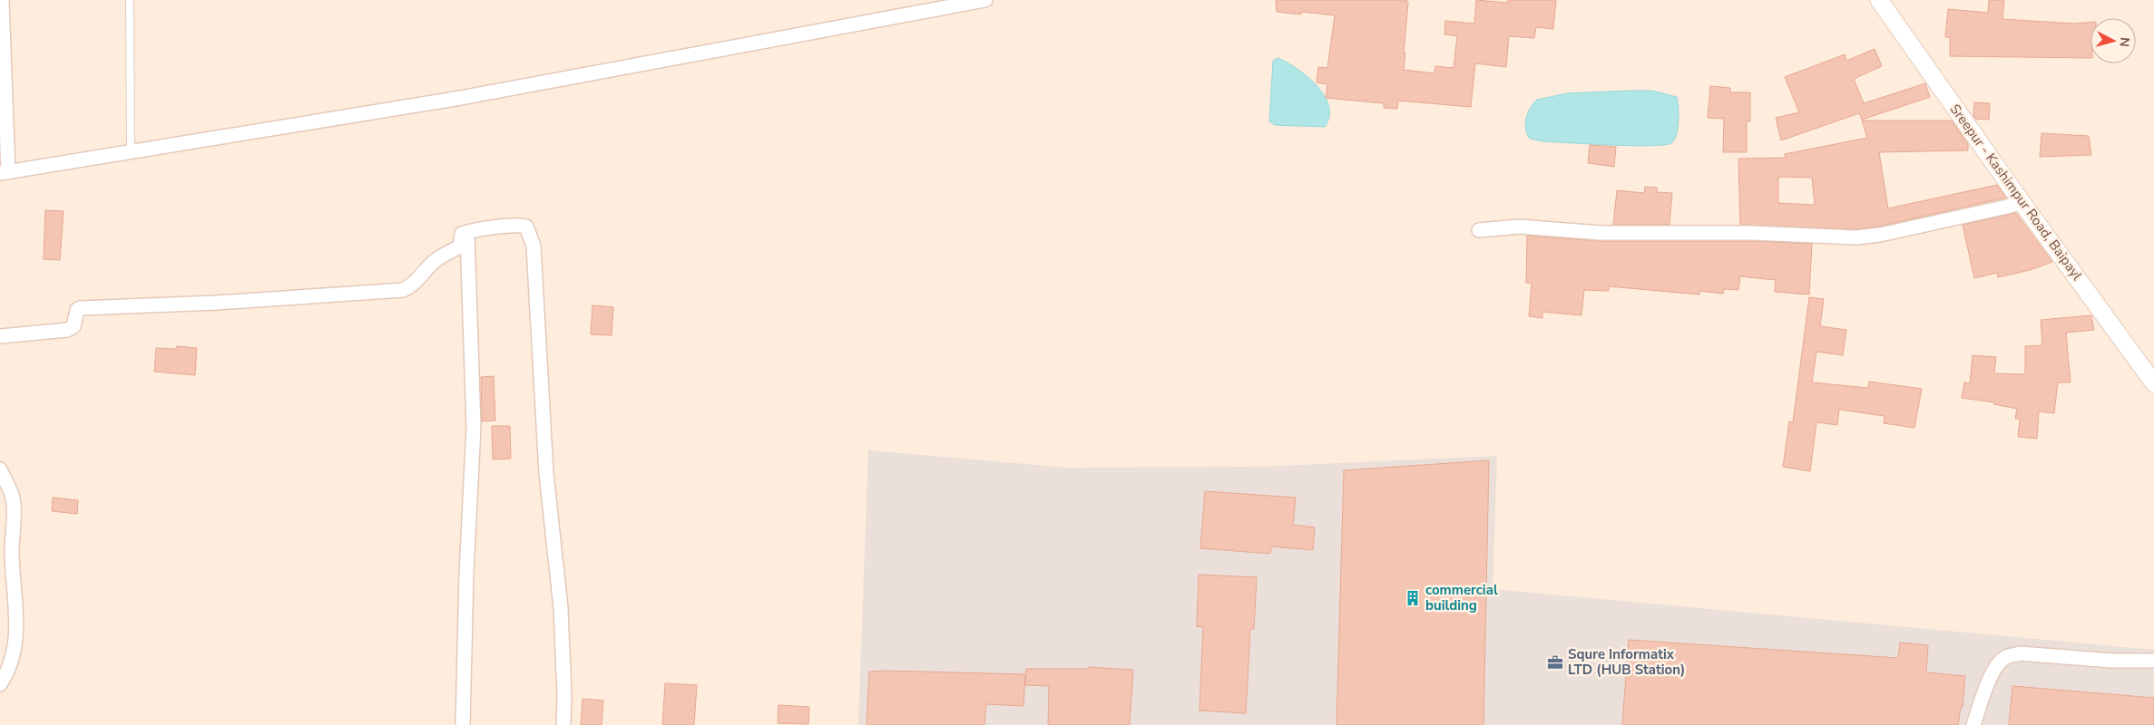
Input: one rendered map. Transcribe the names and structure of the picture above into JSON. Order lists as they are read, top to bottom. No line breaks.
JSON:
{"streets":{"street":["Sreepur - Kashimpur Road, Baipayl"]},"places":{"building":["commercial building"],"office":["Squre Informatix LTD (HUB Station)"]},"north":"right"}
